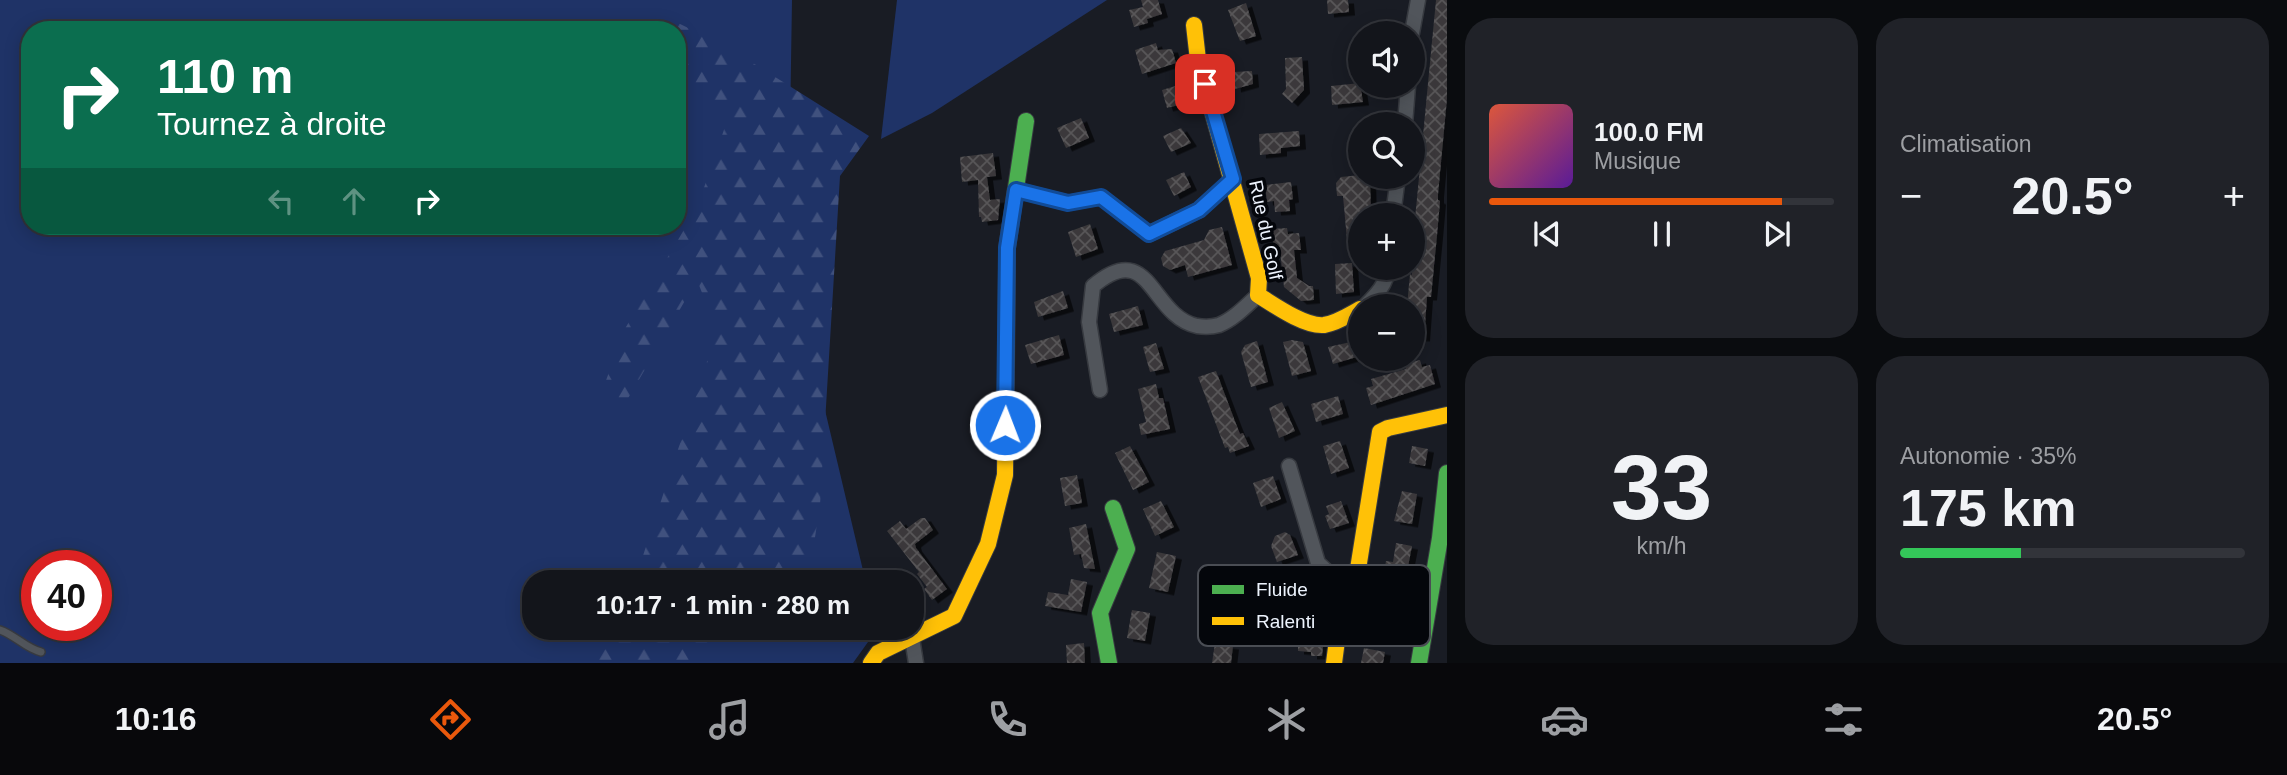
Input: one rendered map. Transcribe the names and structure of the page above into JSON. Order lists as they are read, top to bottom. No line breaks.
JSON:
{"streets":{"street":["Rue du Golf"]},"legend":["Fluide","Ralenti"],"page":{"tile":["Climatisation",["33","km/h"],["Autonomie · 35%","175 km"]],"map_buttons":["+","−"],"turn":["110 m","Tournez à droite"],"song":["100.0 FM","Musique"],"heat":["−","20.5°","+"],"limit":"40","trip":"10:17 · 1 min · 280 m","tabs":["10:16","20.5°"]}}
